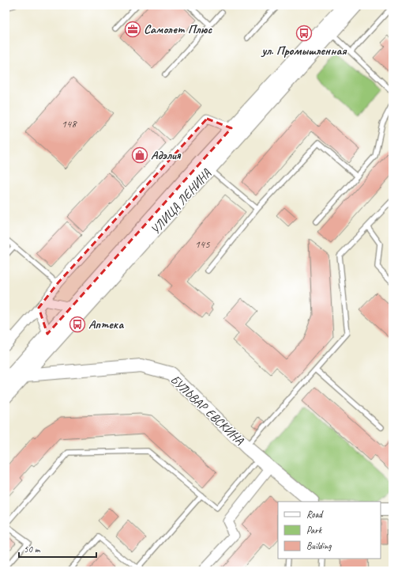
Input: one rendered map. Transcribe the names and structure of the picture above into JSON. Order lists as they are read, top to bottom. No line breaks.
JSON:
{"streets":{"street":["УЛИЦА ЛЕНИНА","БУЛЬВАР ЕВСКИНА"]},"crossings":[["УЛИЦА ЛЕНИНА","БУЛЬВАР ЕВСКИНА"]],"places":{"office":["Самолет Плюс"],"bus stop":["ул. Промышленная","Аптека"],"shop":["Адэлия"]},"house_numbers":["148","145"],"legend":["Road","Park","Building"],"scale_bar":"50 m"}
